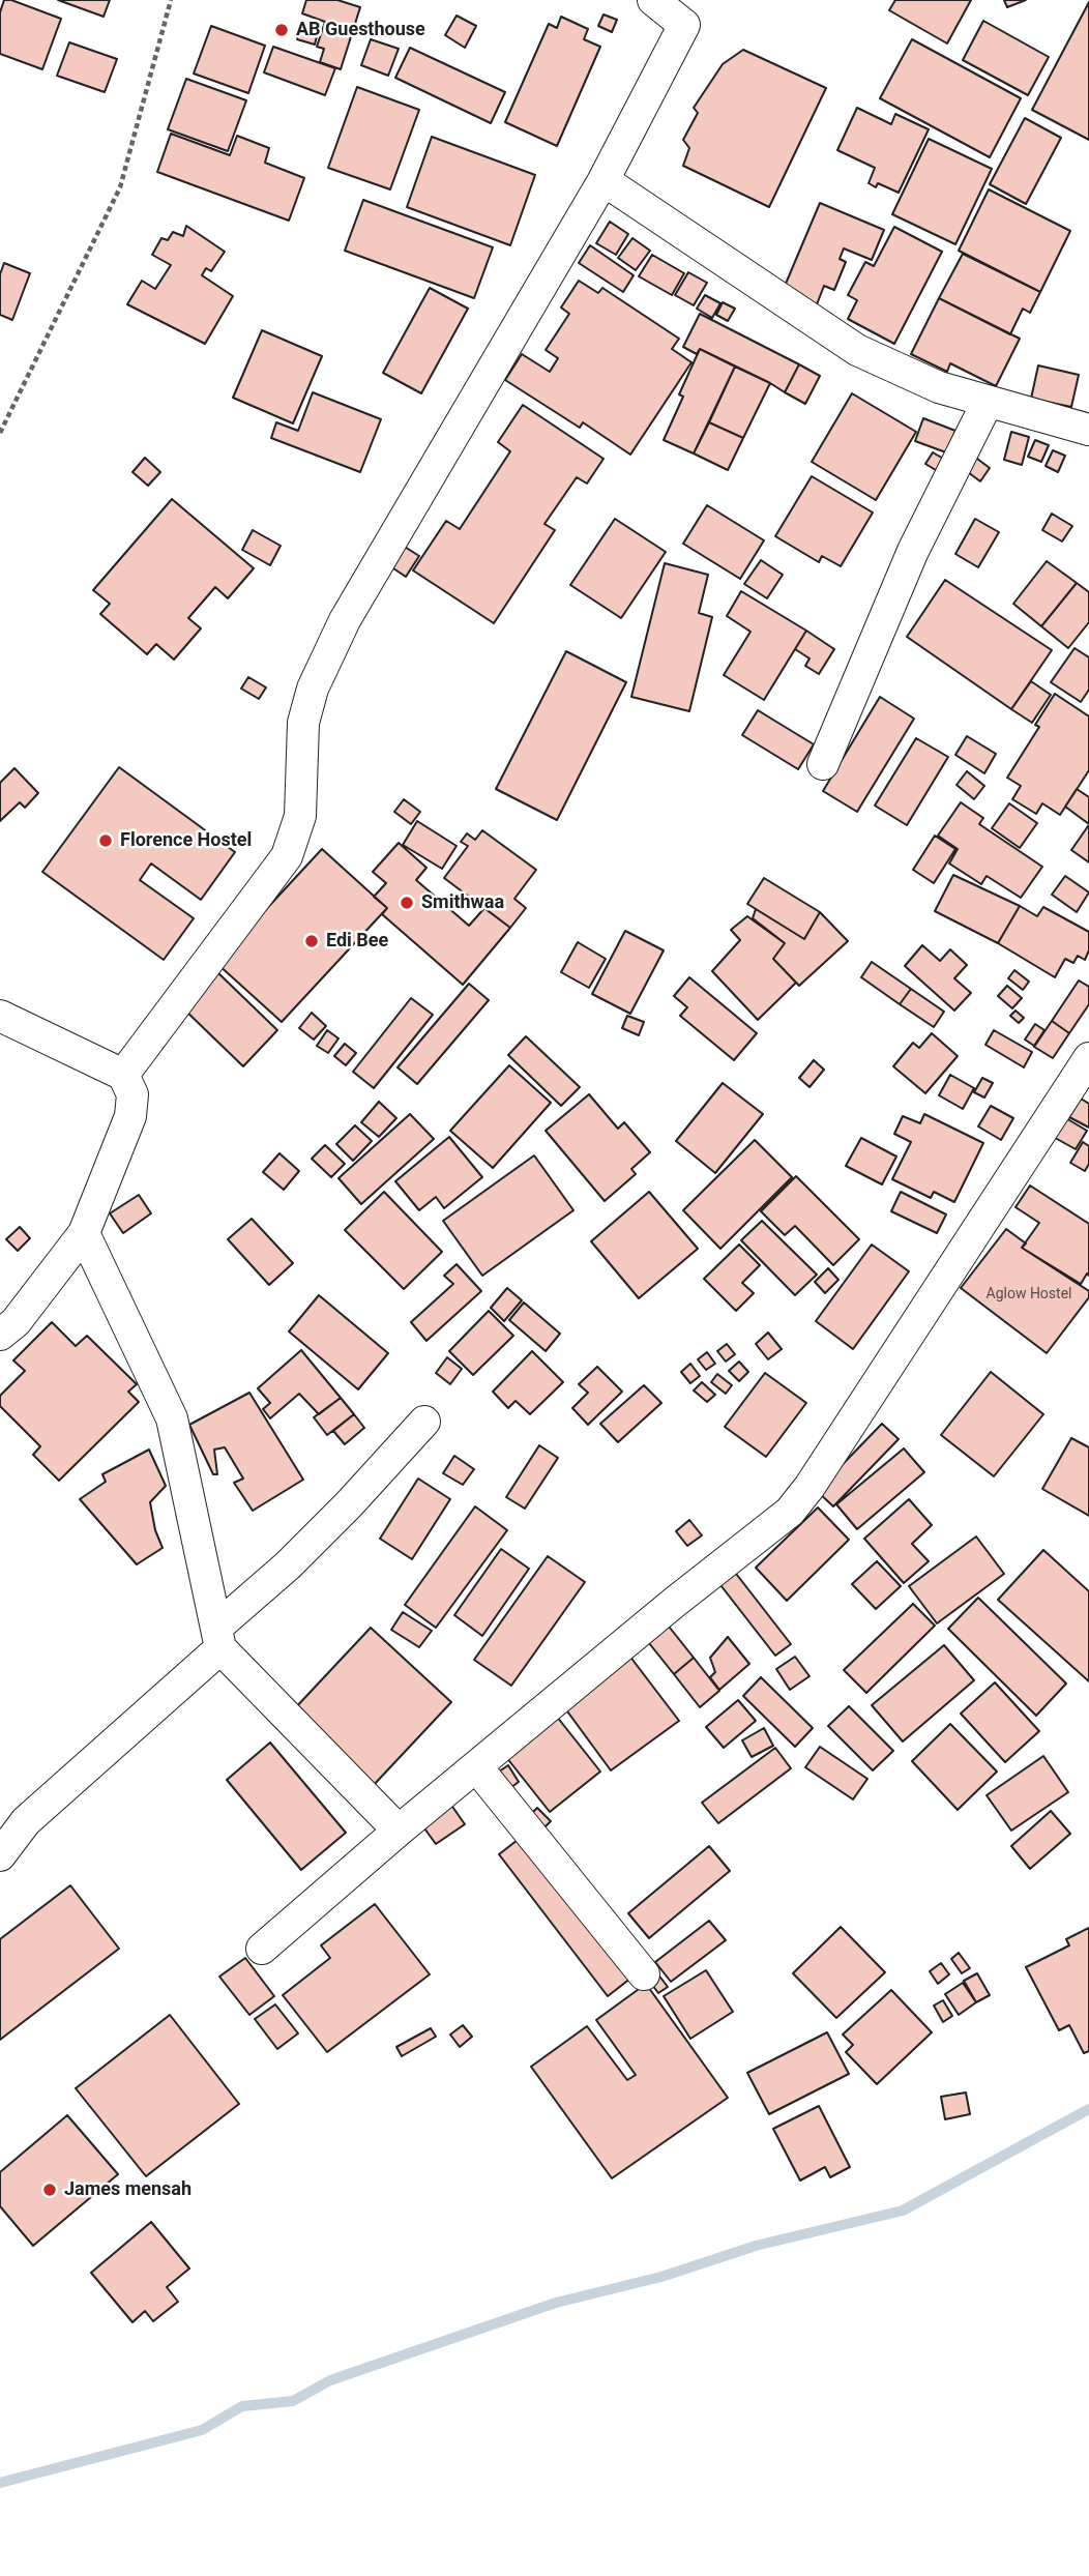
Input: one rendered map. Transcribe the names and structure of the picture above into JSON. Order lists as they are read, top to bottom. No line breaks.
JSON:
{"places":["AB Guesthouse","Florence Hostel","Smithwaa","Edi Bee","James mensah"],"house_numbers":["Aglow Hostel"]}
